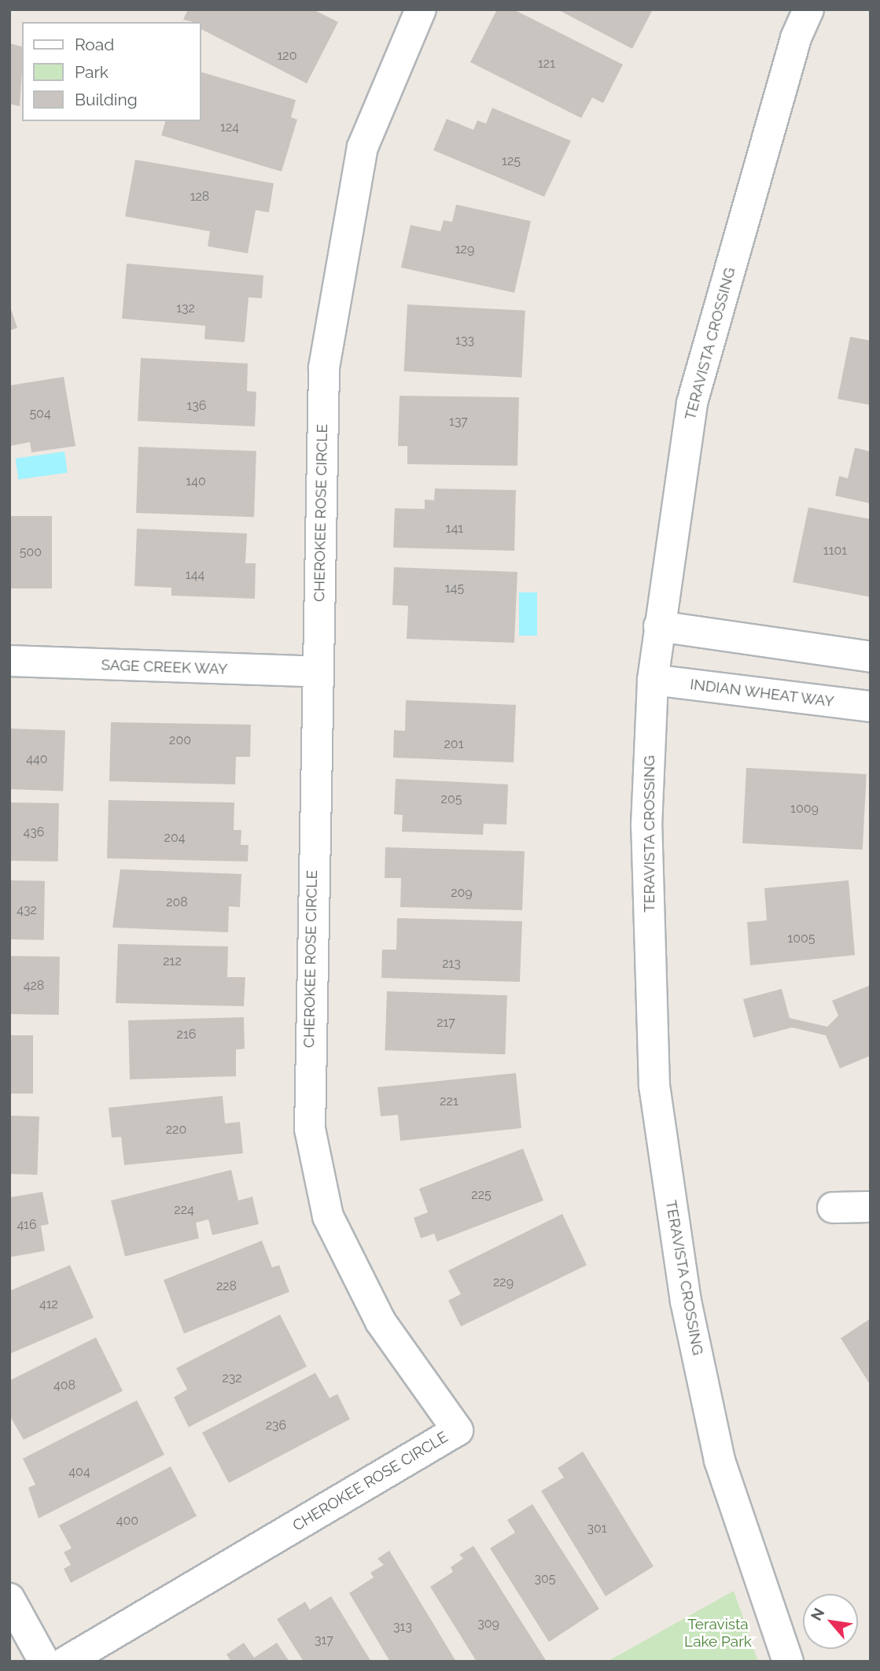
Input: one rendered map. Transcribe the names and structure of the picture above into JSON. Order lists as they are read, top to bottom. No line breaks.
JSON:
{"streets":{"street":["TERAVISTA CROSSING","CHEROKEE ROSE CIRCLE","SAGE CREEK WAY","INDIAN WHEAT WAY"]},"crossings":[["TERAVISTA CROSSING","INDIAN WHEAT WAY"],["CHEROKEE ROSE CIRCLE","SAGE CREEK WAY"]],"parks":["Teravista Lake Park"],"house_numbers":["120","121","124","125","128","129","132","133","136","504","137","140","141","1101","500","144","145","200","201","440","205","1009","436","204","209","208","432","1005","212","213","428","217","216","221","220","225","224","416","229","228","412","232","408","236","404","400","301","305","309","313","317"],"legend":["Road","Park","Building"],"north":"top left"}
